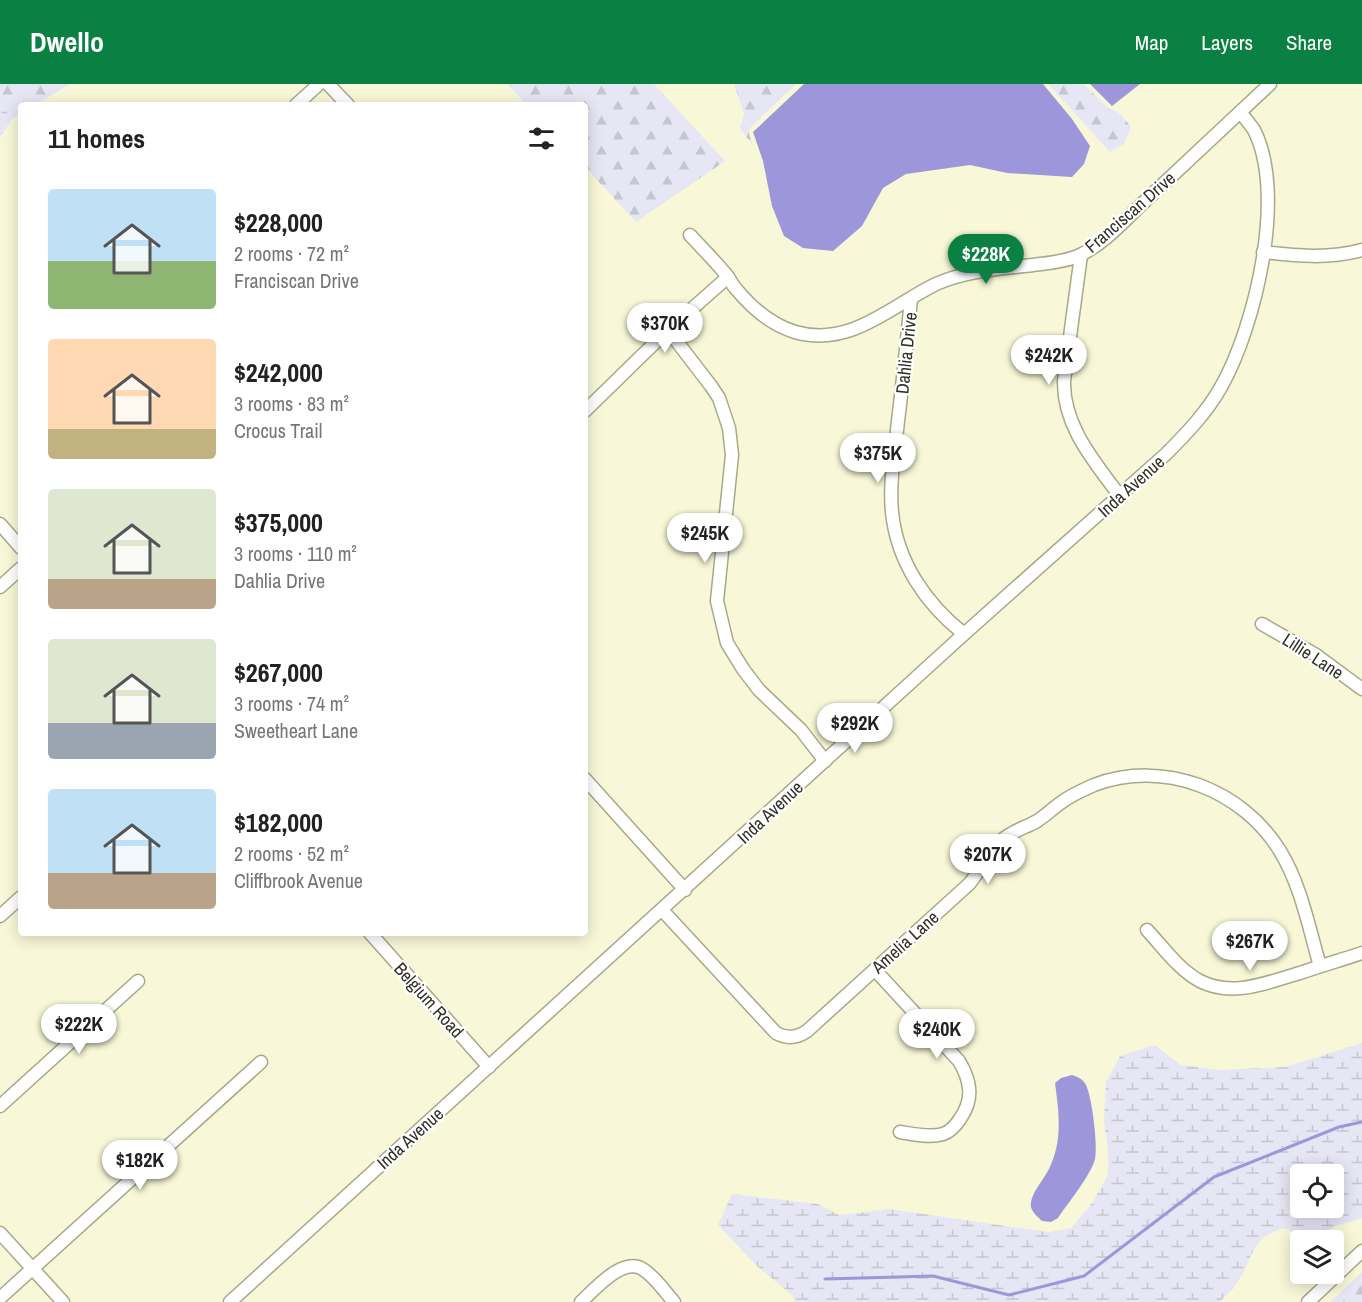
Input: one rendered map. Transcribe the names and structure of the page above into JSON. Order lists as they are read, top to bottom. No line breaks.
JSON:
{"streets":{"street":["Franciscan Drive","Dahlia Drive","Inda Avenue","Lillie Lane","Amelia Lane","Belgium Road"]},"crossings":[["Franciscan Drive","Dahlia Drive"],["Franciscan Drive","Inda Avenue"],["Dahlia Drive","Inda Avenue"],["Inda Avenue","Amelia Lane"],["Inda Avenue","Belgium Road"]],"page":{"header":"Dwello","nav":["Map","Layers","Share"],"heading":"11 homes","list":[{"name":"$228,000","note":"2 rooms · 72 m² · Franciscan Drive"},{"name":"$242,000","note":"3 rooms · 83 m² · Crocus Trail"},{"name":"$375,000","note":"3 rooms · 110 m² · Dahlia Drive"},{"name":"$267,000","note":"3 rooms · 74 m² · Sweetheart Lane"},{"name":"$182,000","note":"2 rooms · 52 m² · Cliffbrook Avenue"}],"price":["$228K","$370K","$242K","$375K","$245K","$292K","$207K","$267K","$222K","$240K","$182K"]}}
